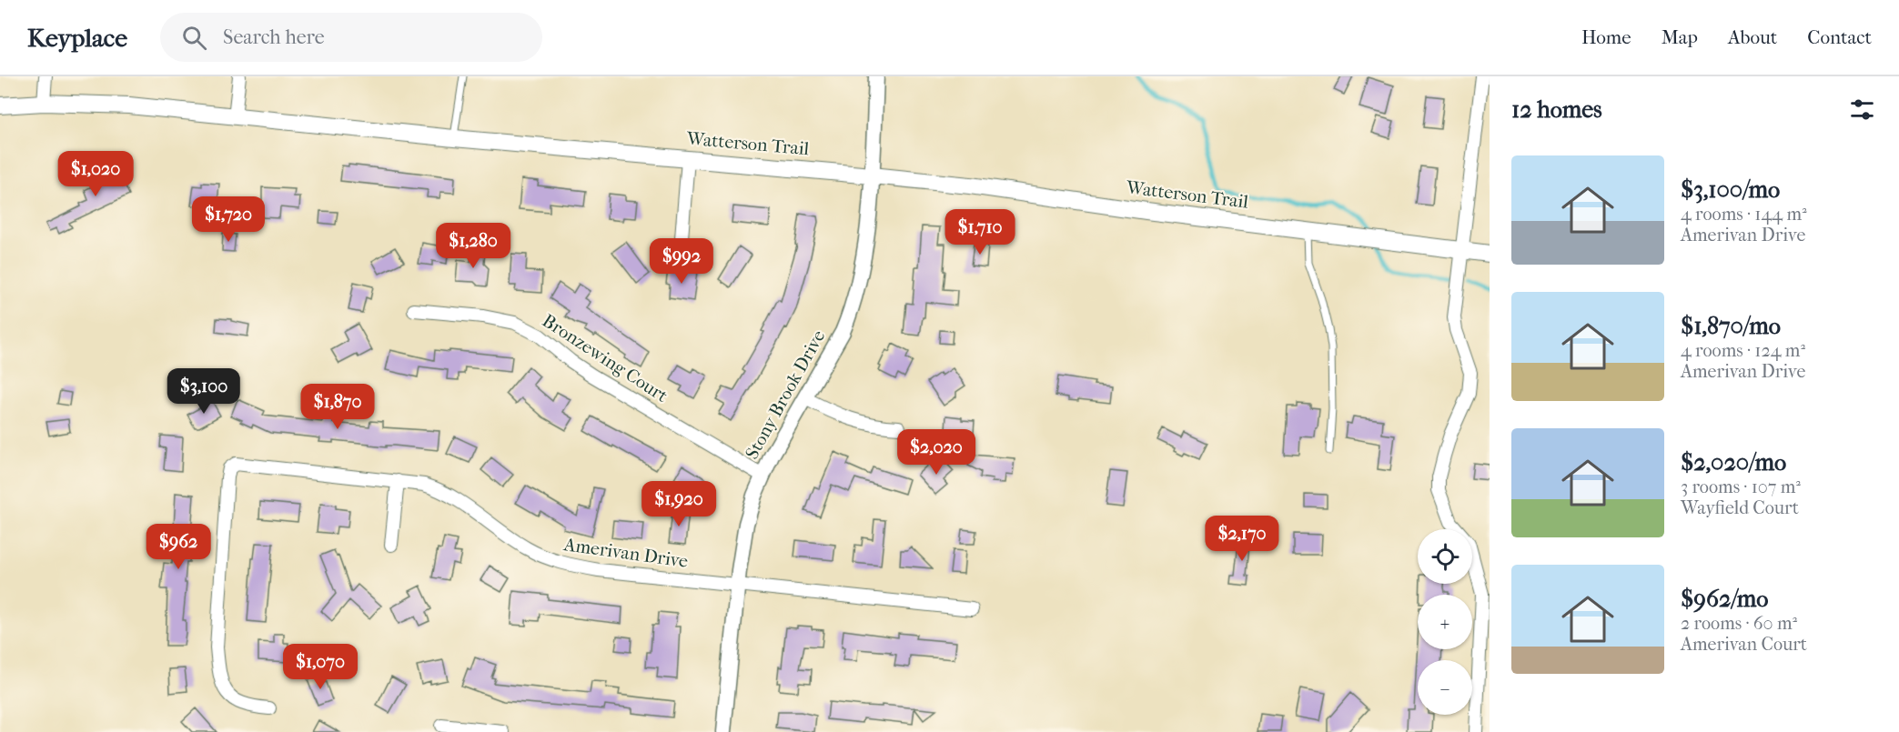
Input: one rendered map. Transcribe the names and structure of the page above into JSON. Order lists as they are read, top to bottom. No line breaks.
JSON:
{"streets":{"main road":["Watterson Trail"],"street":["Bronzewing Court","Stony Brook Drive","Amerivan Drive"]},"crossings":[["Watterson Trail","Stony Brook Drive"],["Bronzewing Court","Stony Brook Drive"],["Stony Brook Drive","Amerivan Drive"]],"page":{"header":"Keyplace","search":"Search here","nav":["Home","Map","About","Contact"],"heading":"12 homes","list":[{"name":"$3,100/mo","note":"4 rooms · 144 m² · Amerivan Drive"},{"name":"$1,870/mo","note":"4 rooms · 124 m² · Amerivan Drive"},{"name":"$2,020/mo","note":"3 rooms · 107 m² · Wayfield Court"},{"name":"$962/mo","note":"2 rooms · 60 m² · Amerivan Court"}],"price":["$1,020","$1,720","$1,710","$1,280","$992","$3,100","$1,870","$2,020","$1,920","$2,170","$962","$1,070"],"map_buttons":["+","−"]}}
